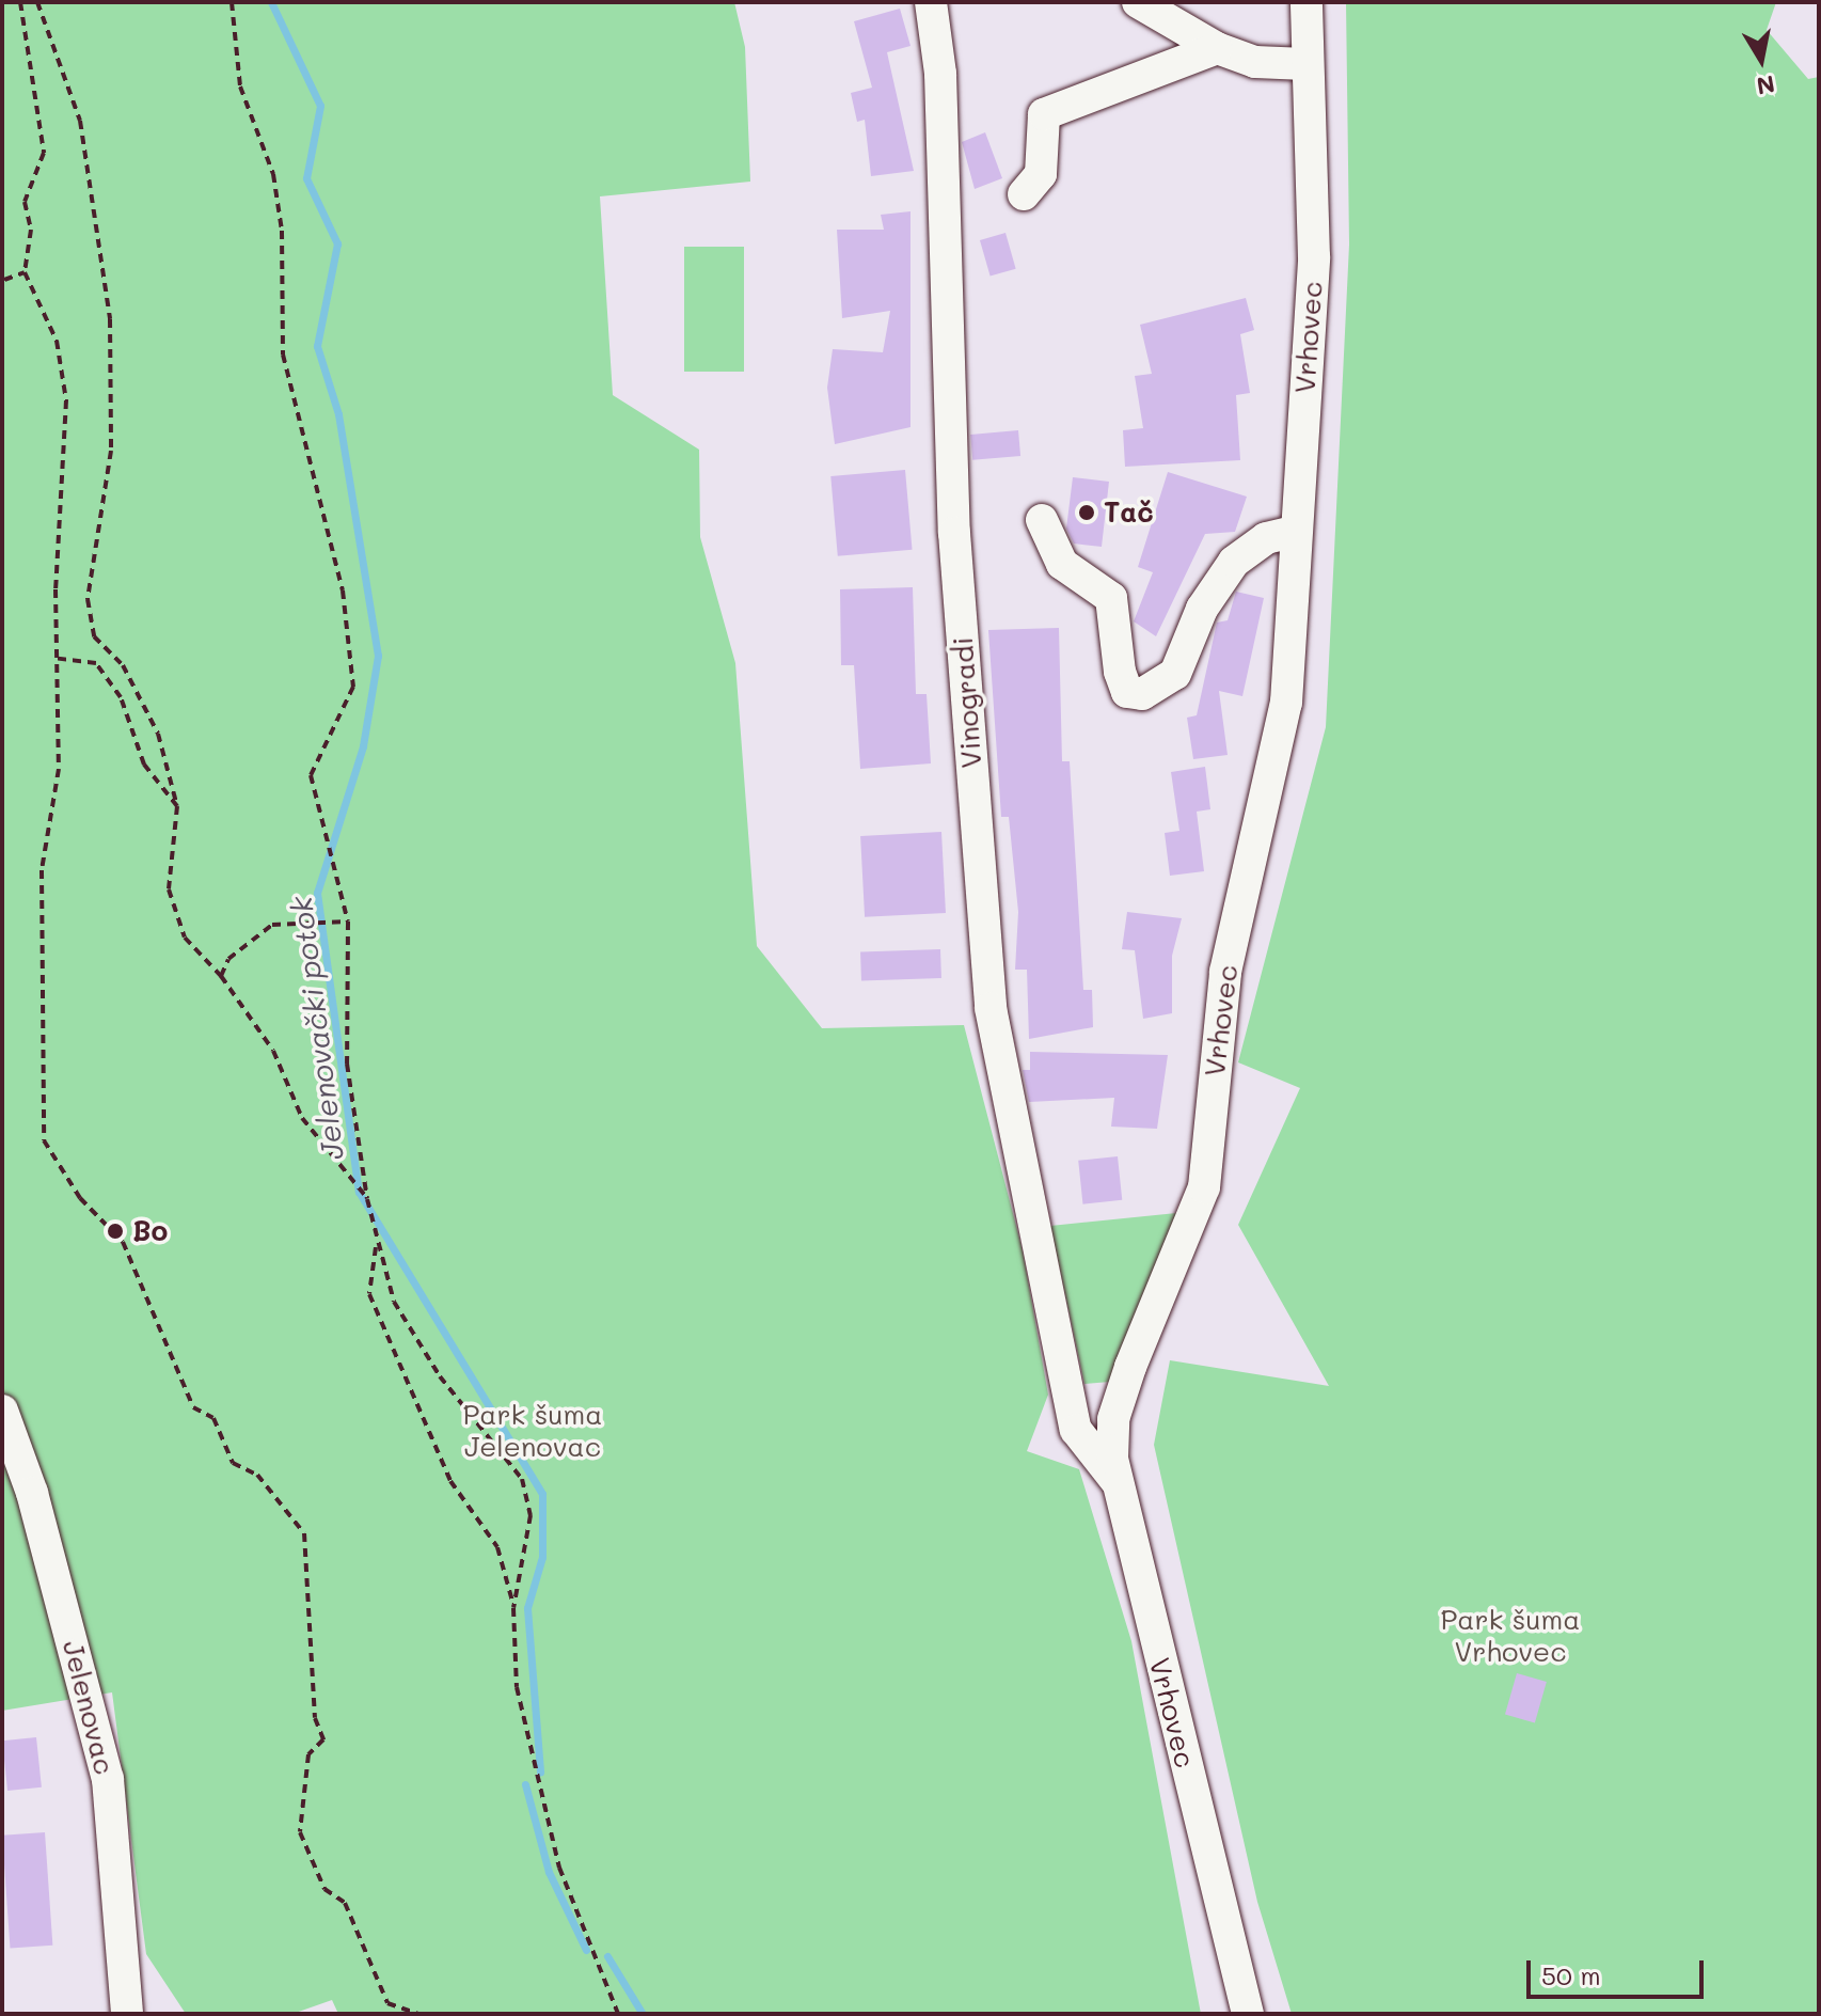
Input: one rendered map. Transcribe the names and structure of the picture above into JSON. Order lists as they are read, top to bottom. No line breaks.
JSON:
{"streets":{"street":["Vrhovec","Vinogradi","Jelenovac"]},"crossings":[["Vrhovec","Vinogradi"]],"water":["Jelenovački potok"],"parks":["Park šuma Jelenovac","Park šuma Vrhovec"],"places":["Tač","Bo"],"scale_bar":"50 m","north":"bottom"}
